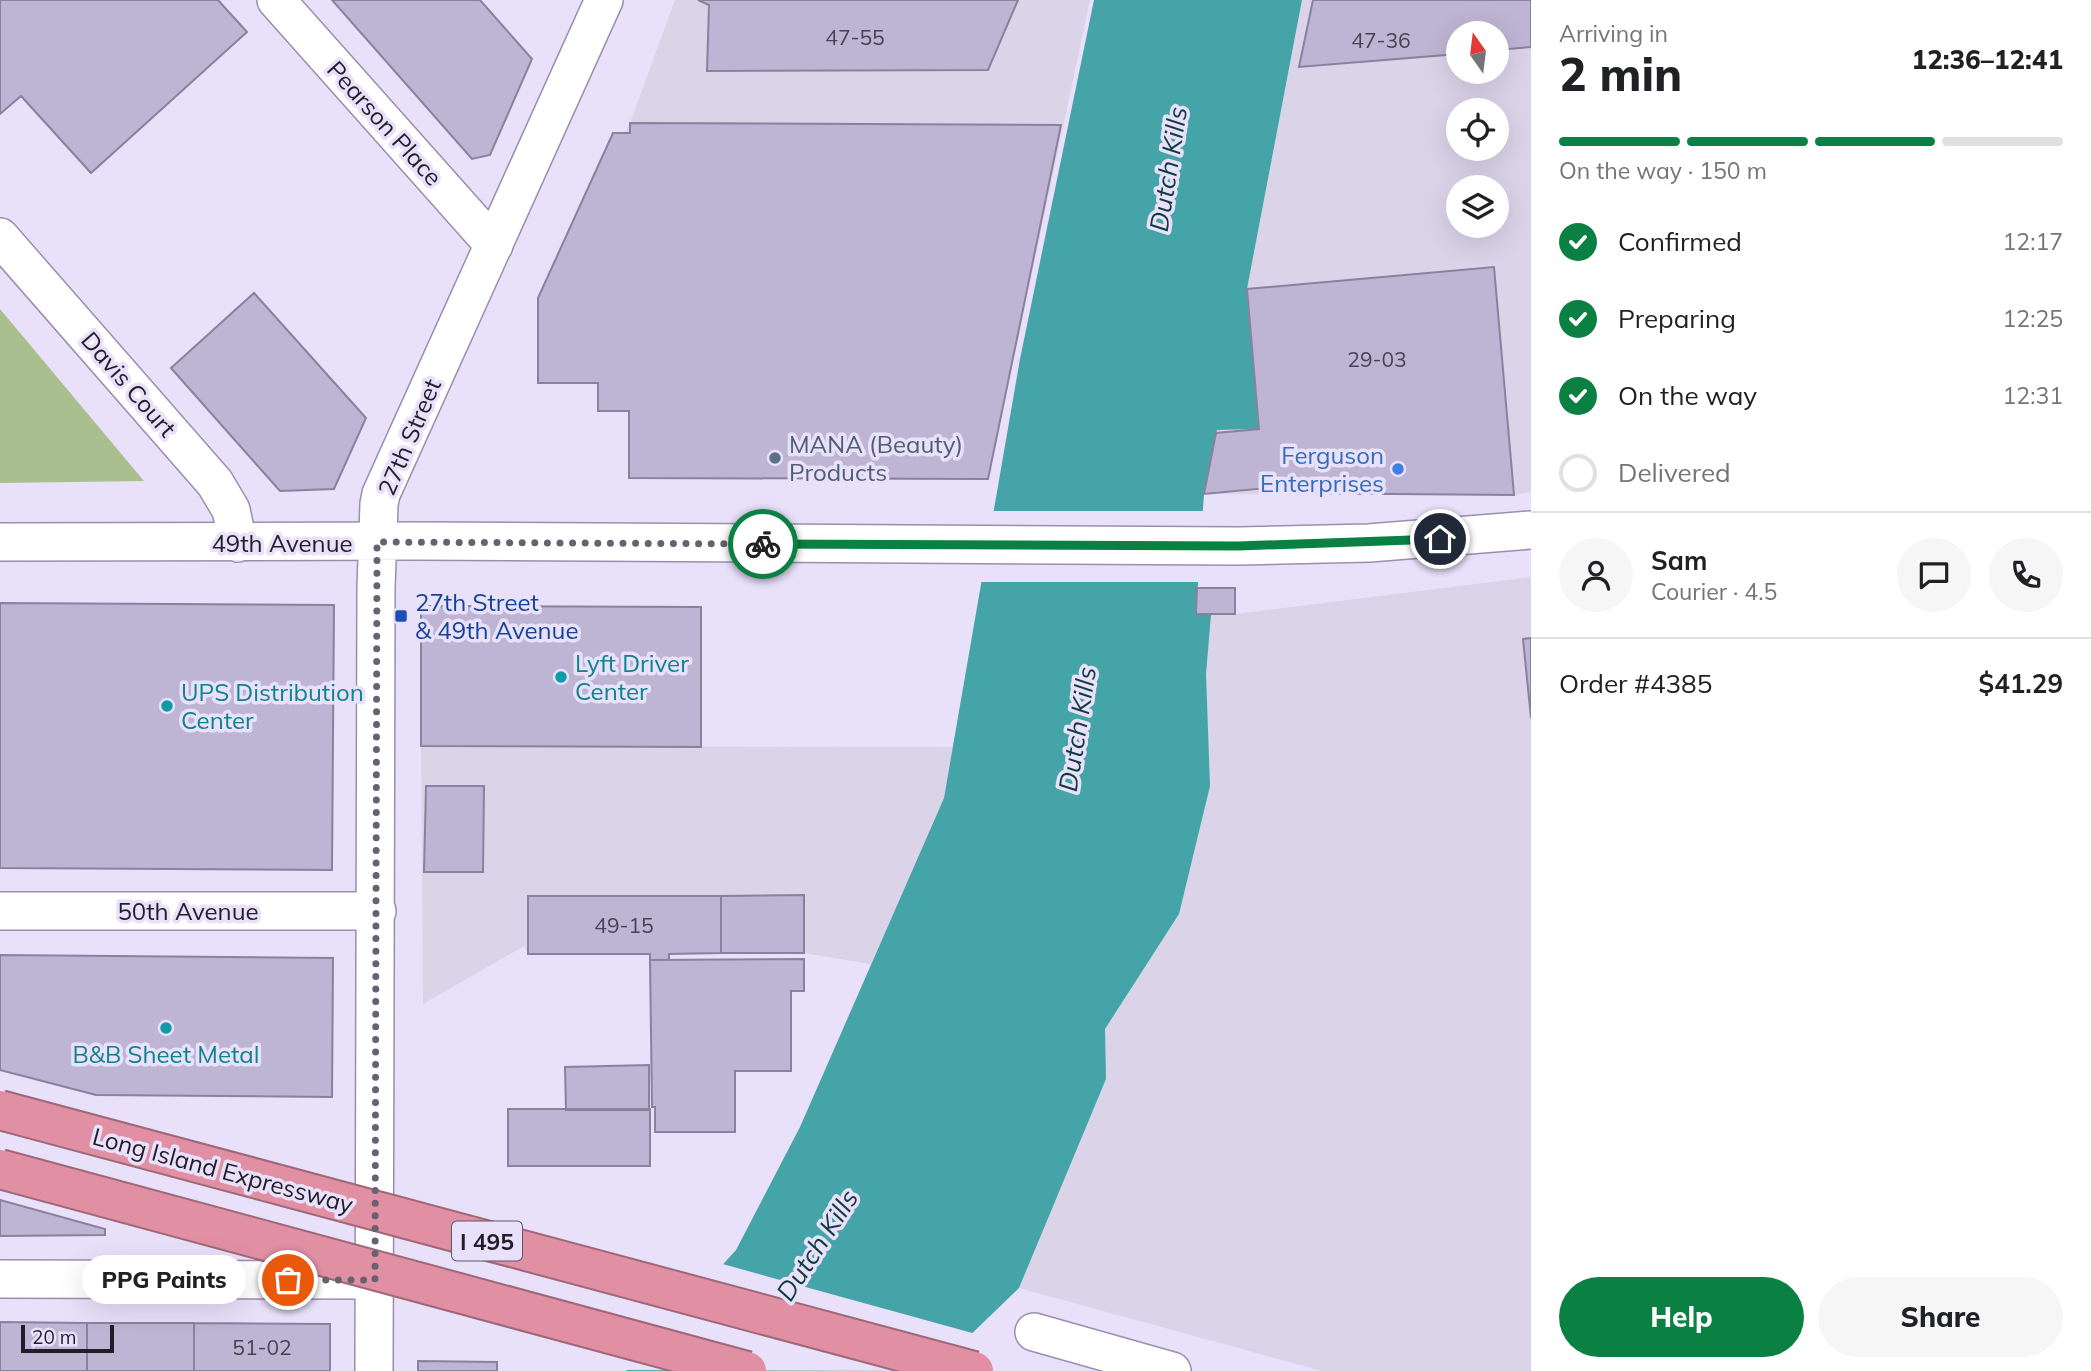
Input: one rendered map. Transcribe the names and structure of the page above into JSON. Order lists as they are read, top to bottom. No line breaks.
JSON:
{"streets":{"highway":["Long Island Expressway","I 495"],"street":["Pearson Place","Davis Court","27th Street","49th Avenue","50th Avenue"]},"crossings":[["Pearson Place","27th Street"],["Davis Court","49th Avenue"],["27th Street","49th Avenue"],["27th Street","50th Avenue"]],"water":["Dutch Kills"],"places":{"other":["MANA (Beauty) Products","Ferguson Enterprises","Lyft Driver Center","UPS Distribution Center","B&B Sheet Metal","PPG Paints"],"transit":["27th Street & 49th Avenue"]},"house_numbers":["47-55","47-36","29-03","49-15","51-02"],"scale_bar":"20 m","north":"top","page":{"heading":["2 min","Arriving in","12:36–12:41"],"panel":["Sam","Courier · 4.5","Order #4385","$41.29"],"bar":"On the way · 150 m","list":[["Confirmed","12:17"],["Preparing","12:25"],["On the way","12:31"],"Delivered"],"bubble":"PPG Paints","buttons":["Help","Share"],"scale":"20 m"}}
